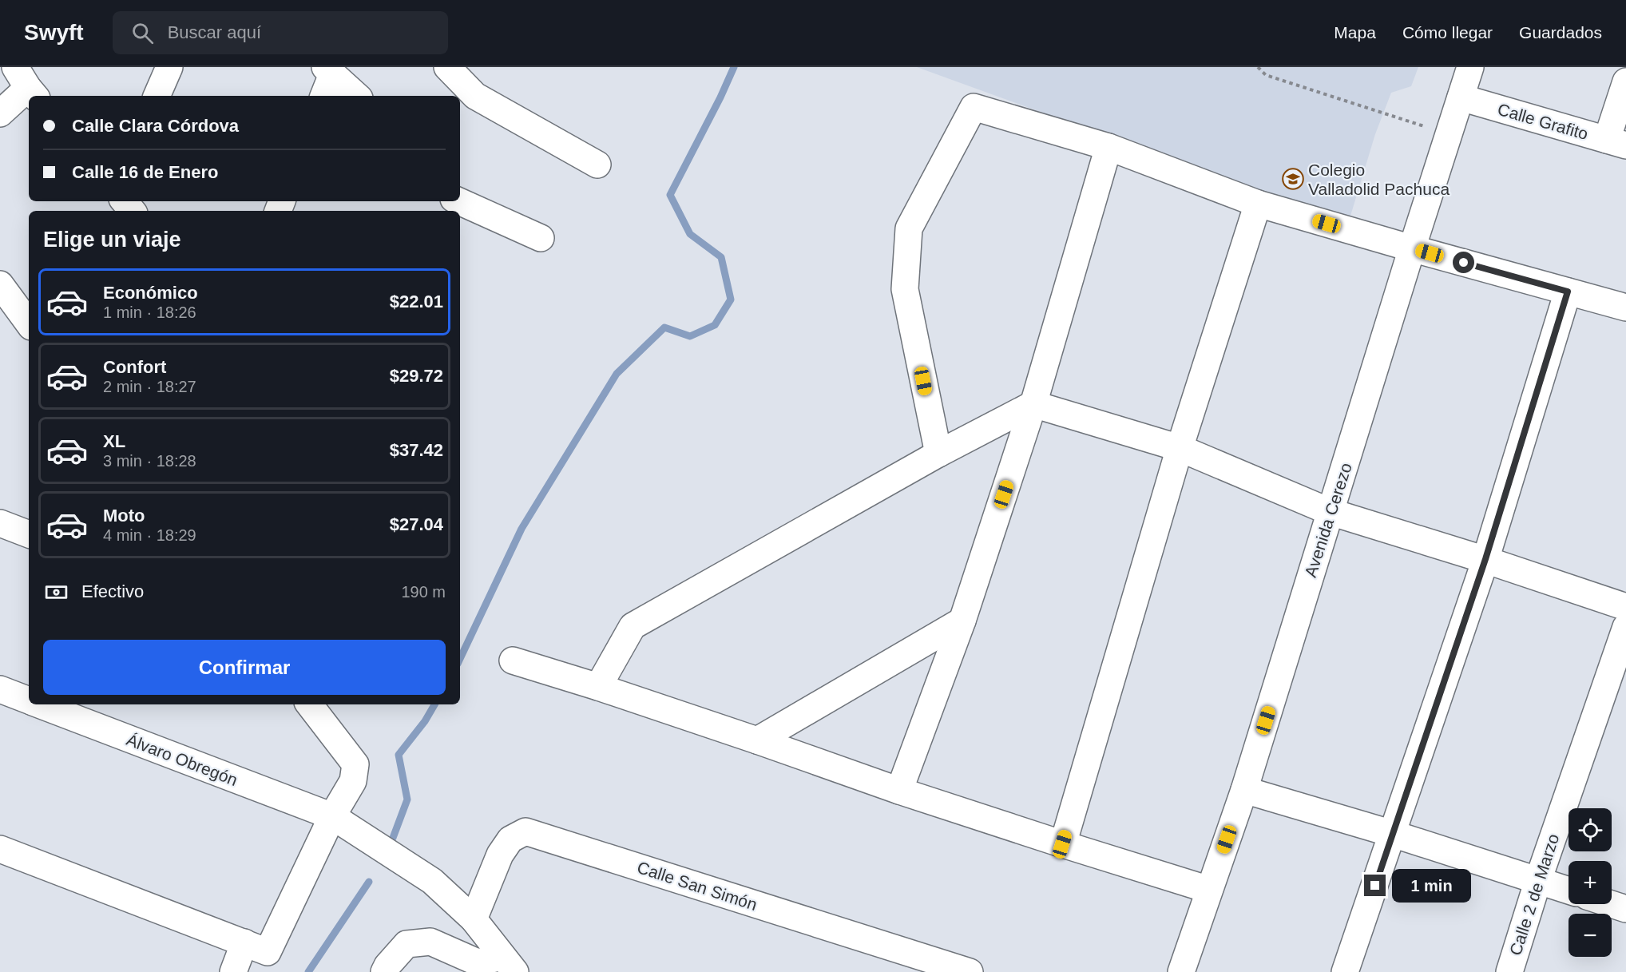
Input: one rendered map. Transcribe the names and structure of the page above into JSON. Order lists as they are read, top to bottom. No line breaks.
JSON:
{"streets":{"street":["Calle Grafito","Avenida Cerezo","Álvaro Obregón","Calle San Simón","Calle 2 de Marzo"]},"crossings":[["Calle Grafito","Avenida Cerezo"],["Álvaro Obregón","Calle San Simón"]],"places":{"school or university":["Colegio Valladolid Pachuca"]},"page":{"header":"Swyft","search":"Buscar aquí","nav":["Mapa","Cómo llegar","Guardados"],"banner":["Calle Clara Córdova","Calle 16 de Enero"],"heading":"Elige un viaje","list":[{"name":"Económico","note":"1 min · 18:26","value":"$22.01"},{"name":"Confort","note":"2 min · 18:27","value":"$29.72"},{"name":"XL","note":"3 min · 18:28","value":"$37.42"},{"name":"Moto","note":"4 min · 18:29","value":"$27.04"}],"pay":["Efectivo","190 m"],"buttons":"Confirmar","map_buttons":["+","−"],"bubble":"1 min"}}
